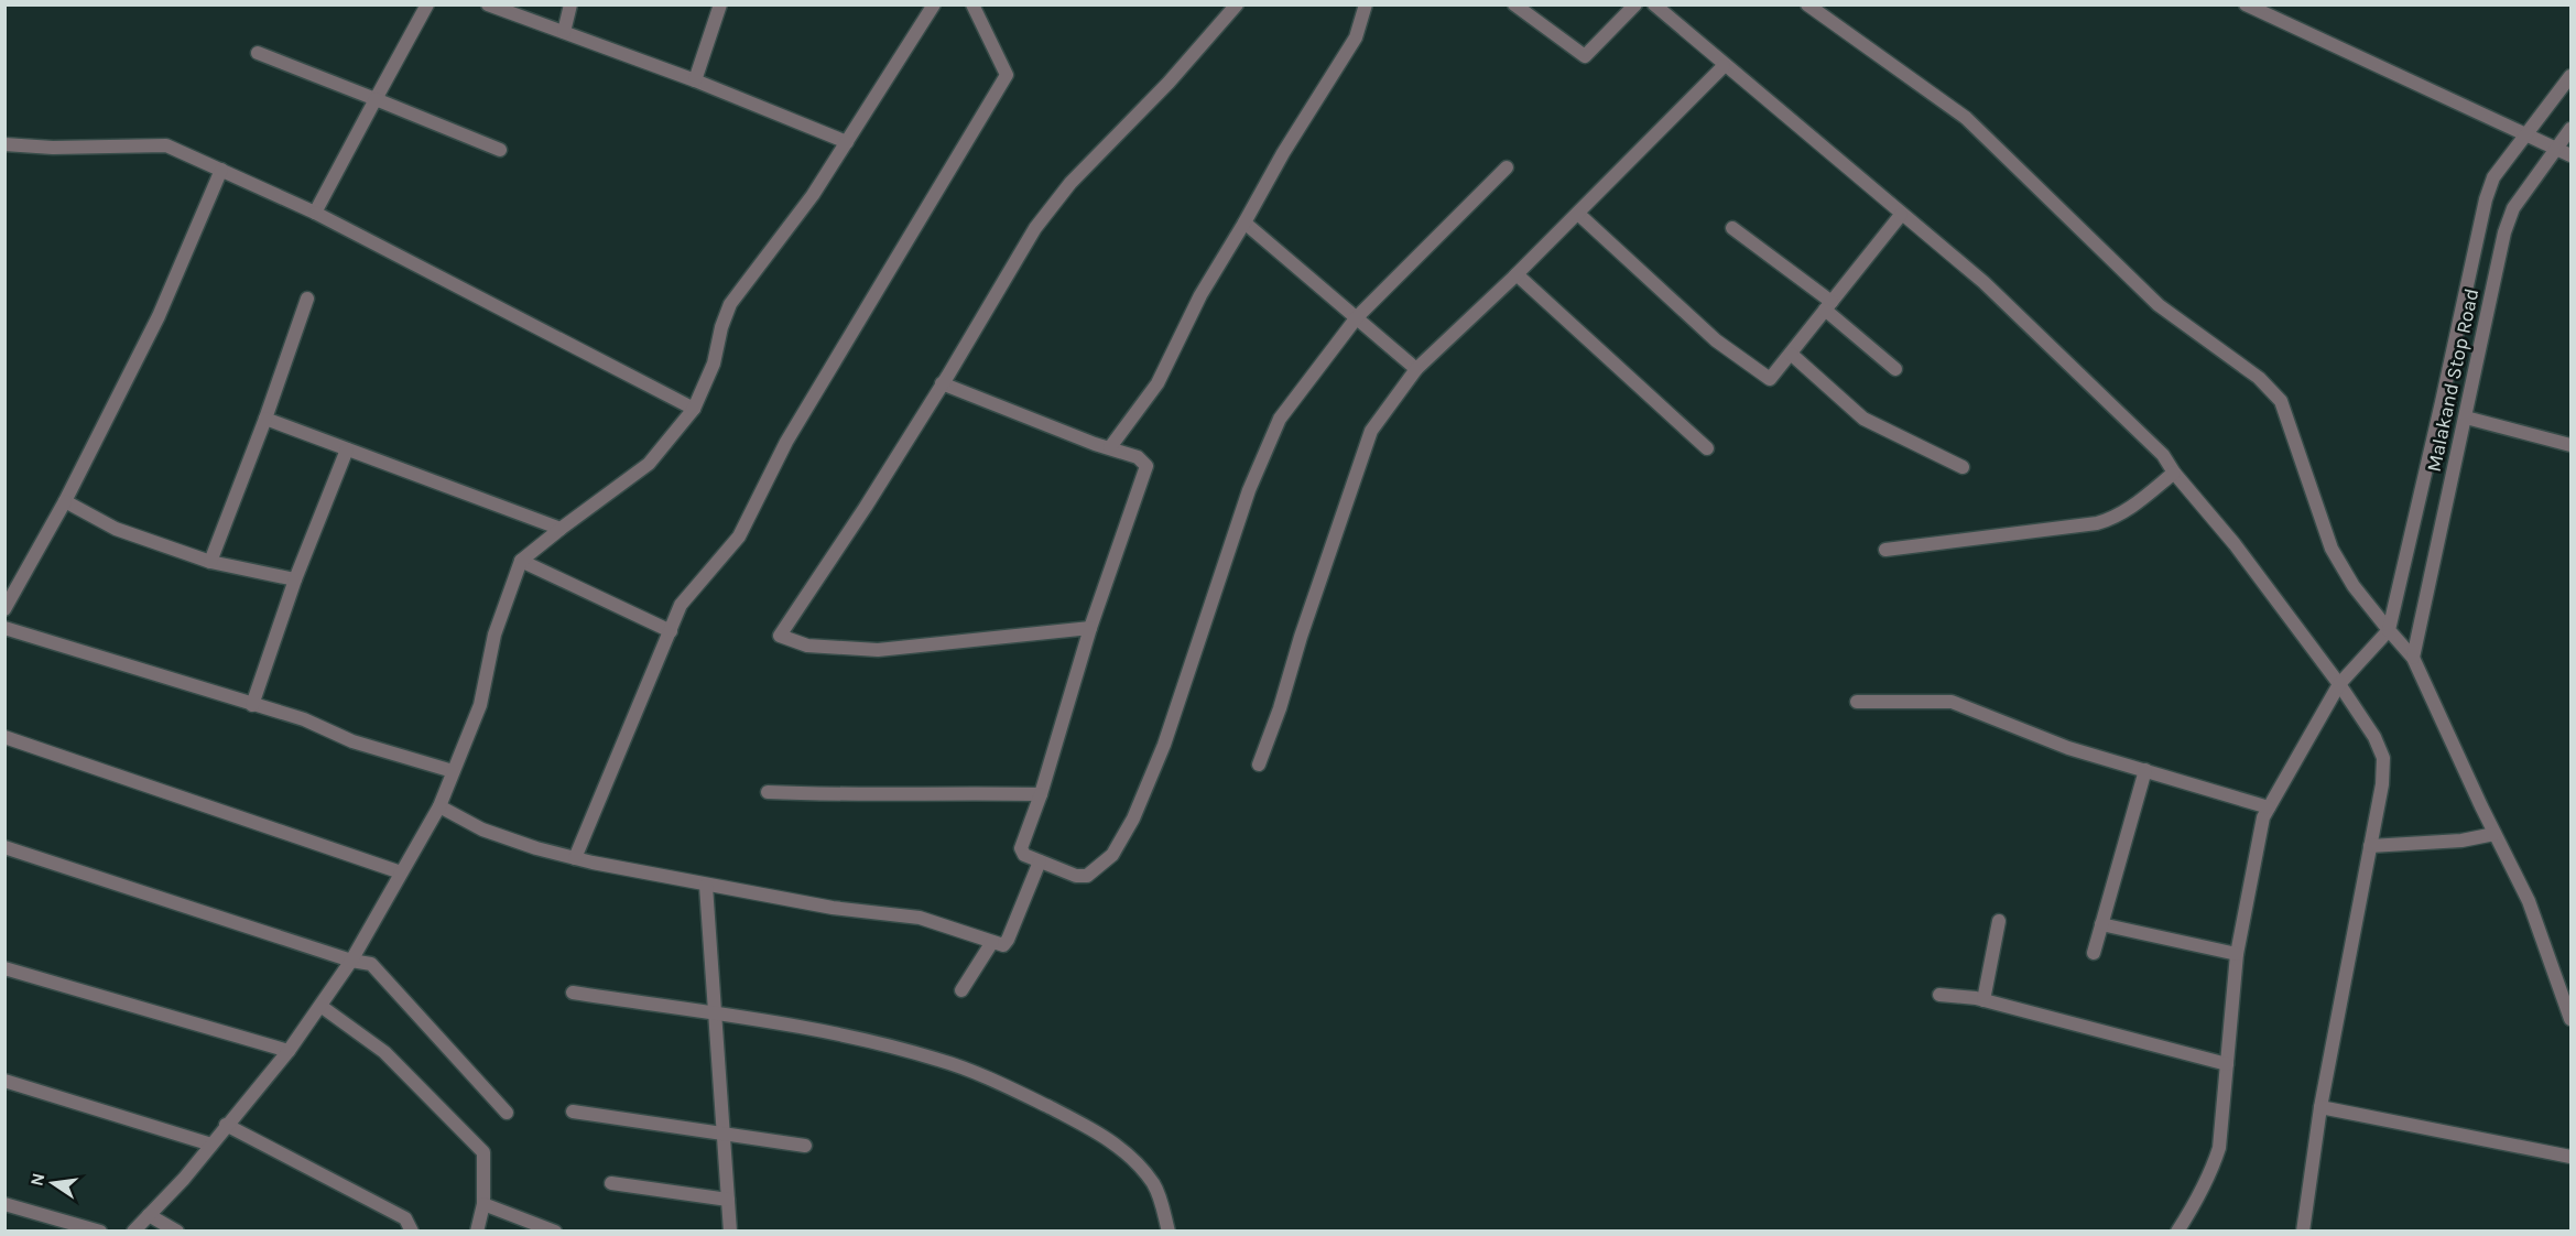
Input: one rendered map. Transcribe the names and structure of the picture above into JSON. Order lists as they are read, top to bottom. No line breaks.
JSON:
{"streets":{"street":["Malakand Stop Road"]},"north":"left"}
